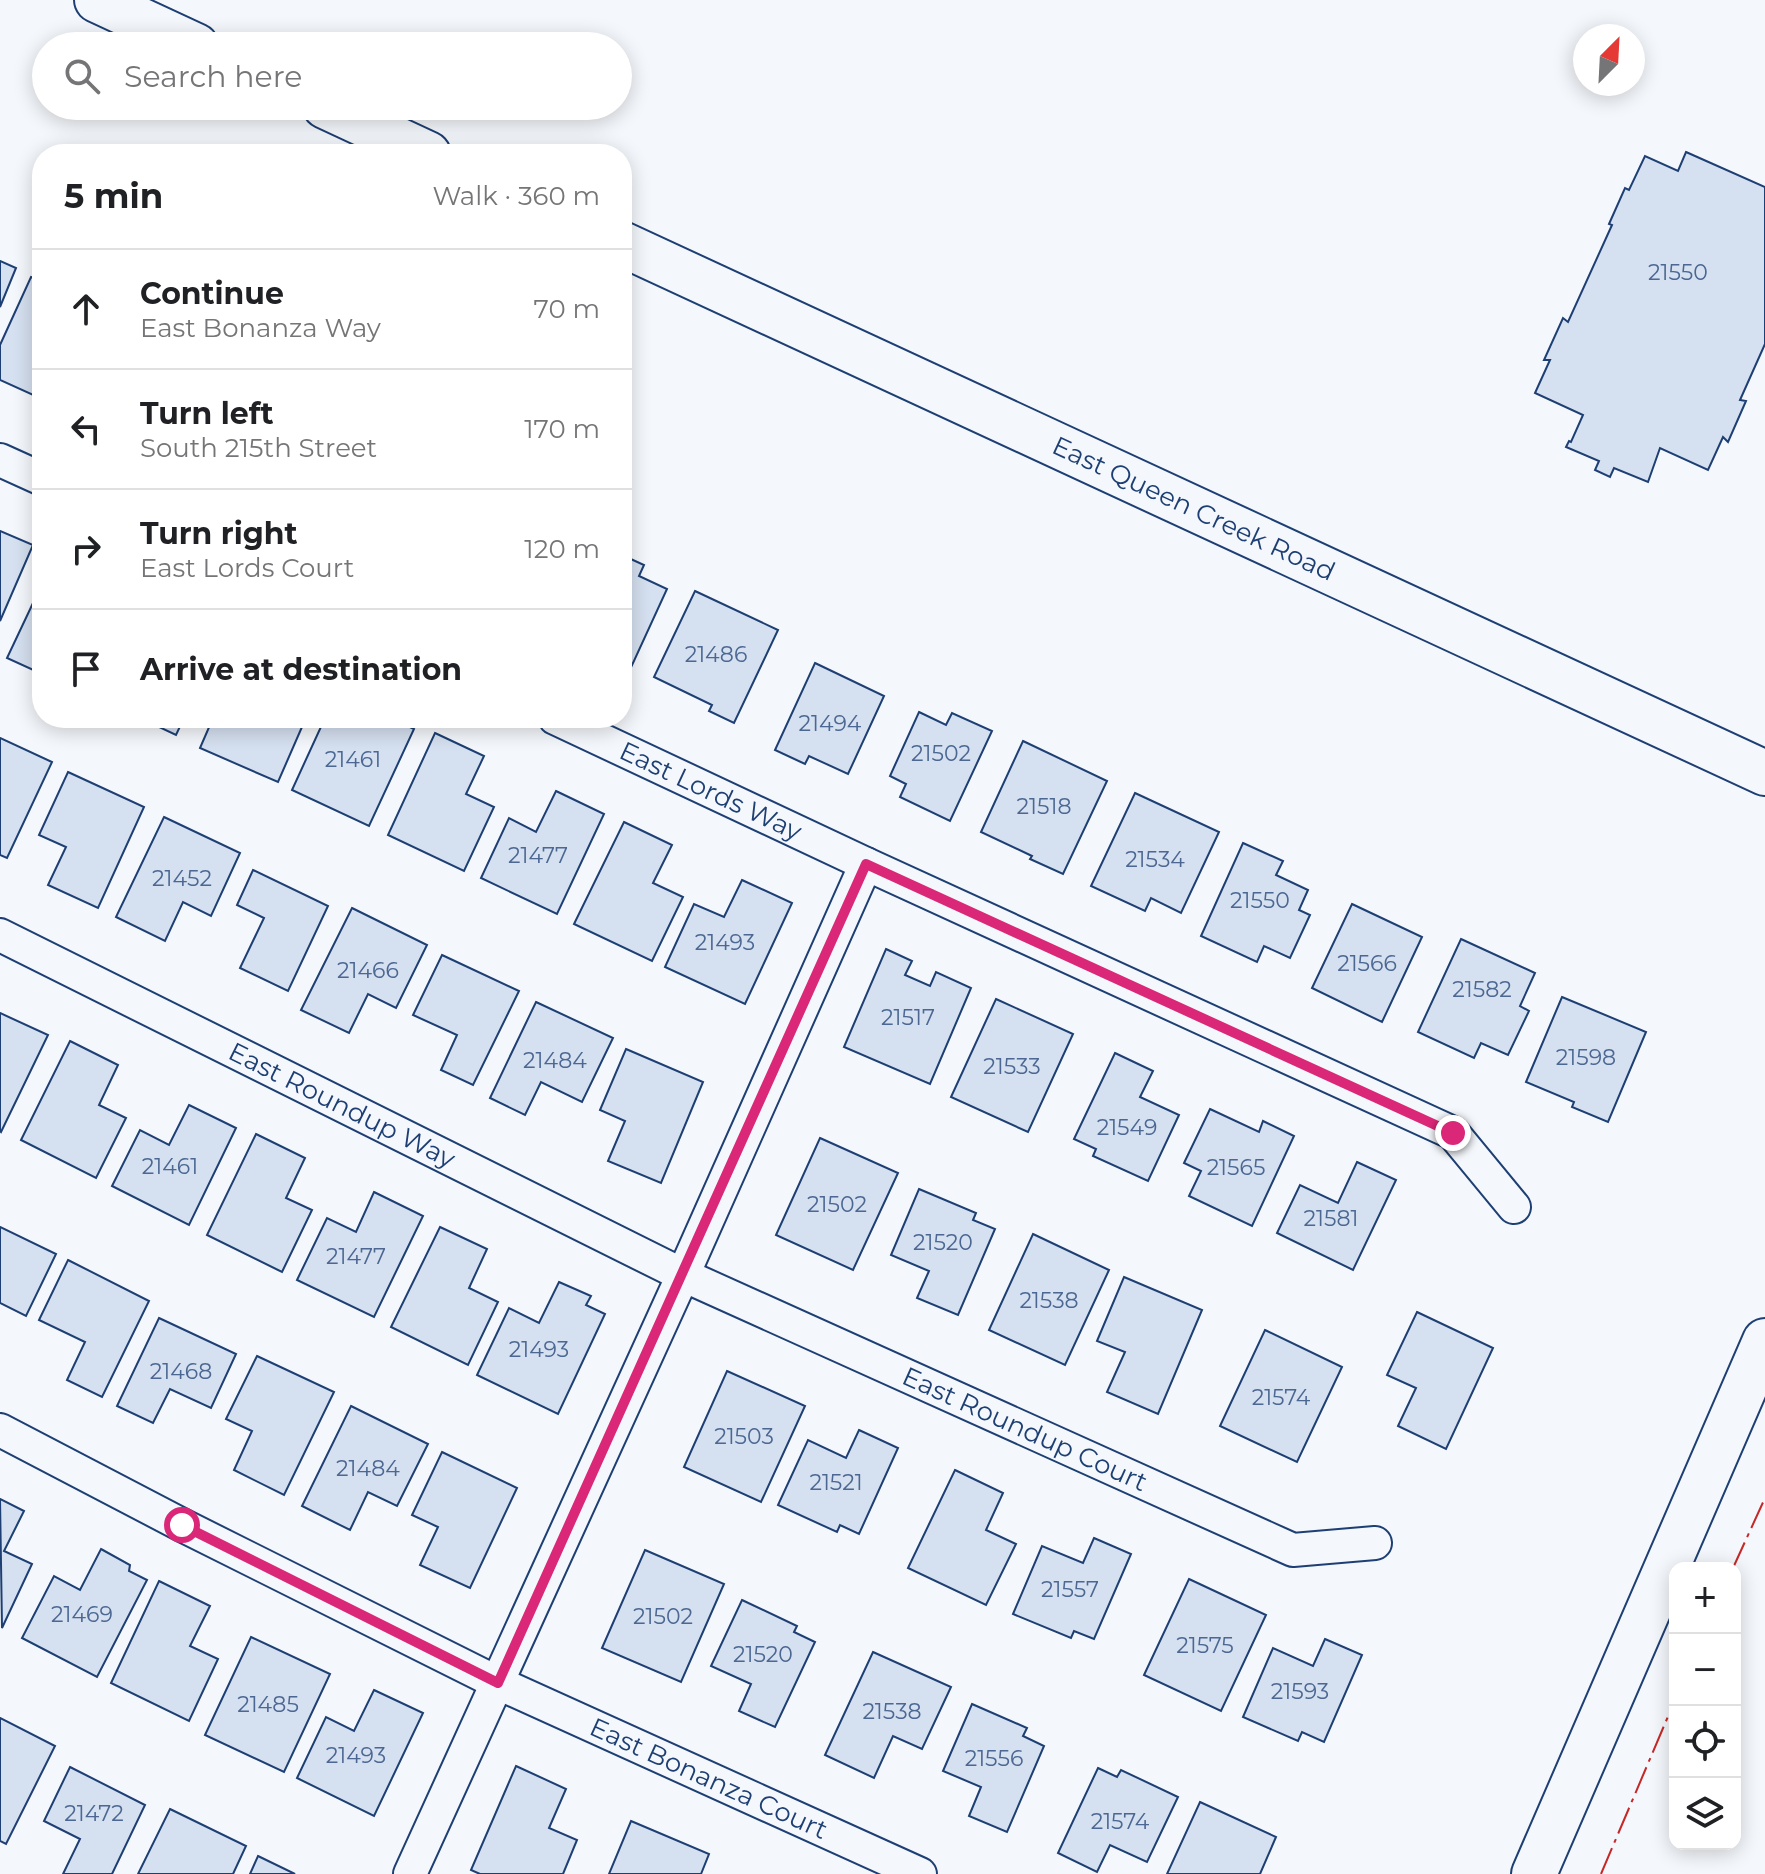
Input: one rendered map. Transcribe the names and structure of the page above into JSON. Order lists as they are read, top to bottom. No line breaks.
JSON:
{"streets":{"main road":["East Queen Creek Road"],"street":["East Lords Way","East Roundup Way","East Roundup Court","East Bonanza Court"]},"crossings":[["East Roundup Way","East Roundup Court"]],"house_numbers":["21550","21486","21494","21502","21461","21518","21477","21534","21452","21550","21493","21566","21466","21582","21517","21598","21484","21533","21549","21461","21565","21502","21581","21520","21477","21538","21493","21468","21574","21503","21484","21521","21557","21469","21502","21575","21520","21593","21485","21538","21493","21556","21472","21574"],"north":"top right","page":{"search":"Search here","heading":["5 min","Walk · 360 m"],"list":[["Continue","East Bonanza Way","70 m"],["Turn left","South 215th Street","170 m"],["Turn right","East Lords Court","120 m"],"Arrive at destination"],"map_buttons":["+","−"]}}
